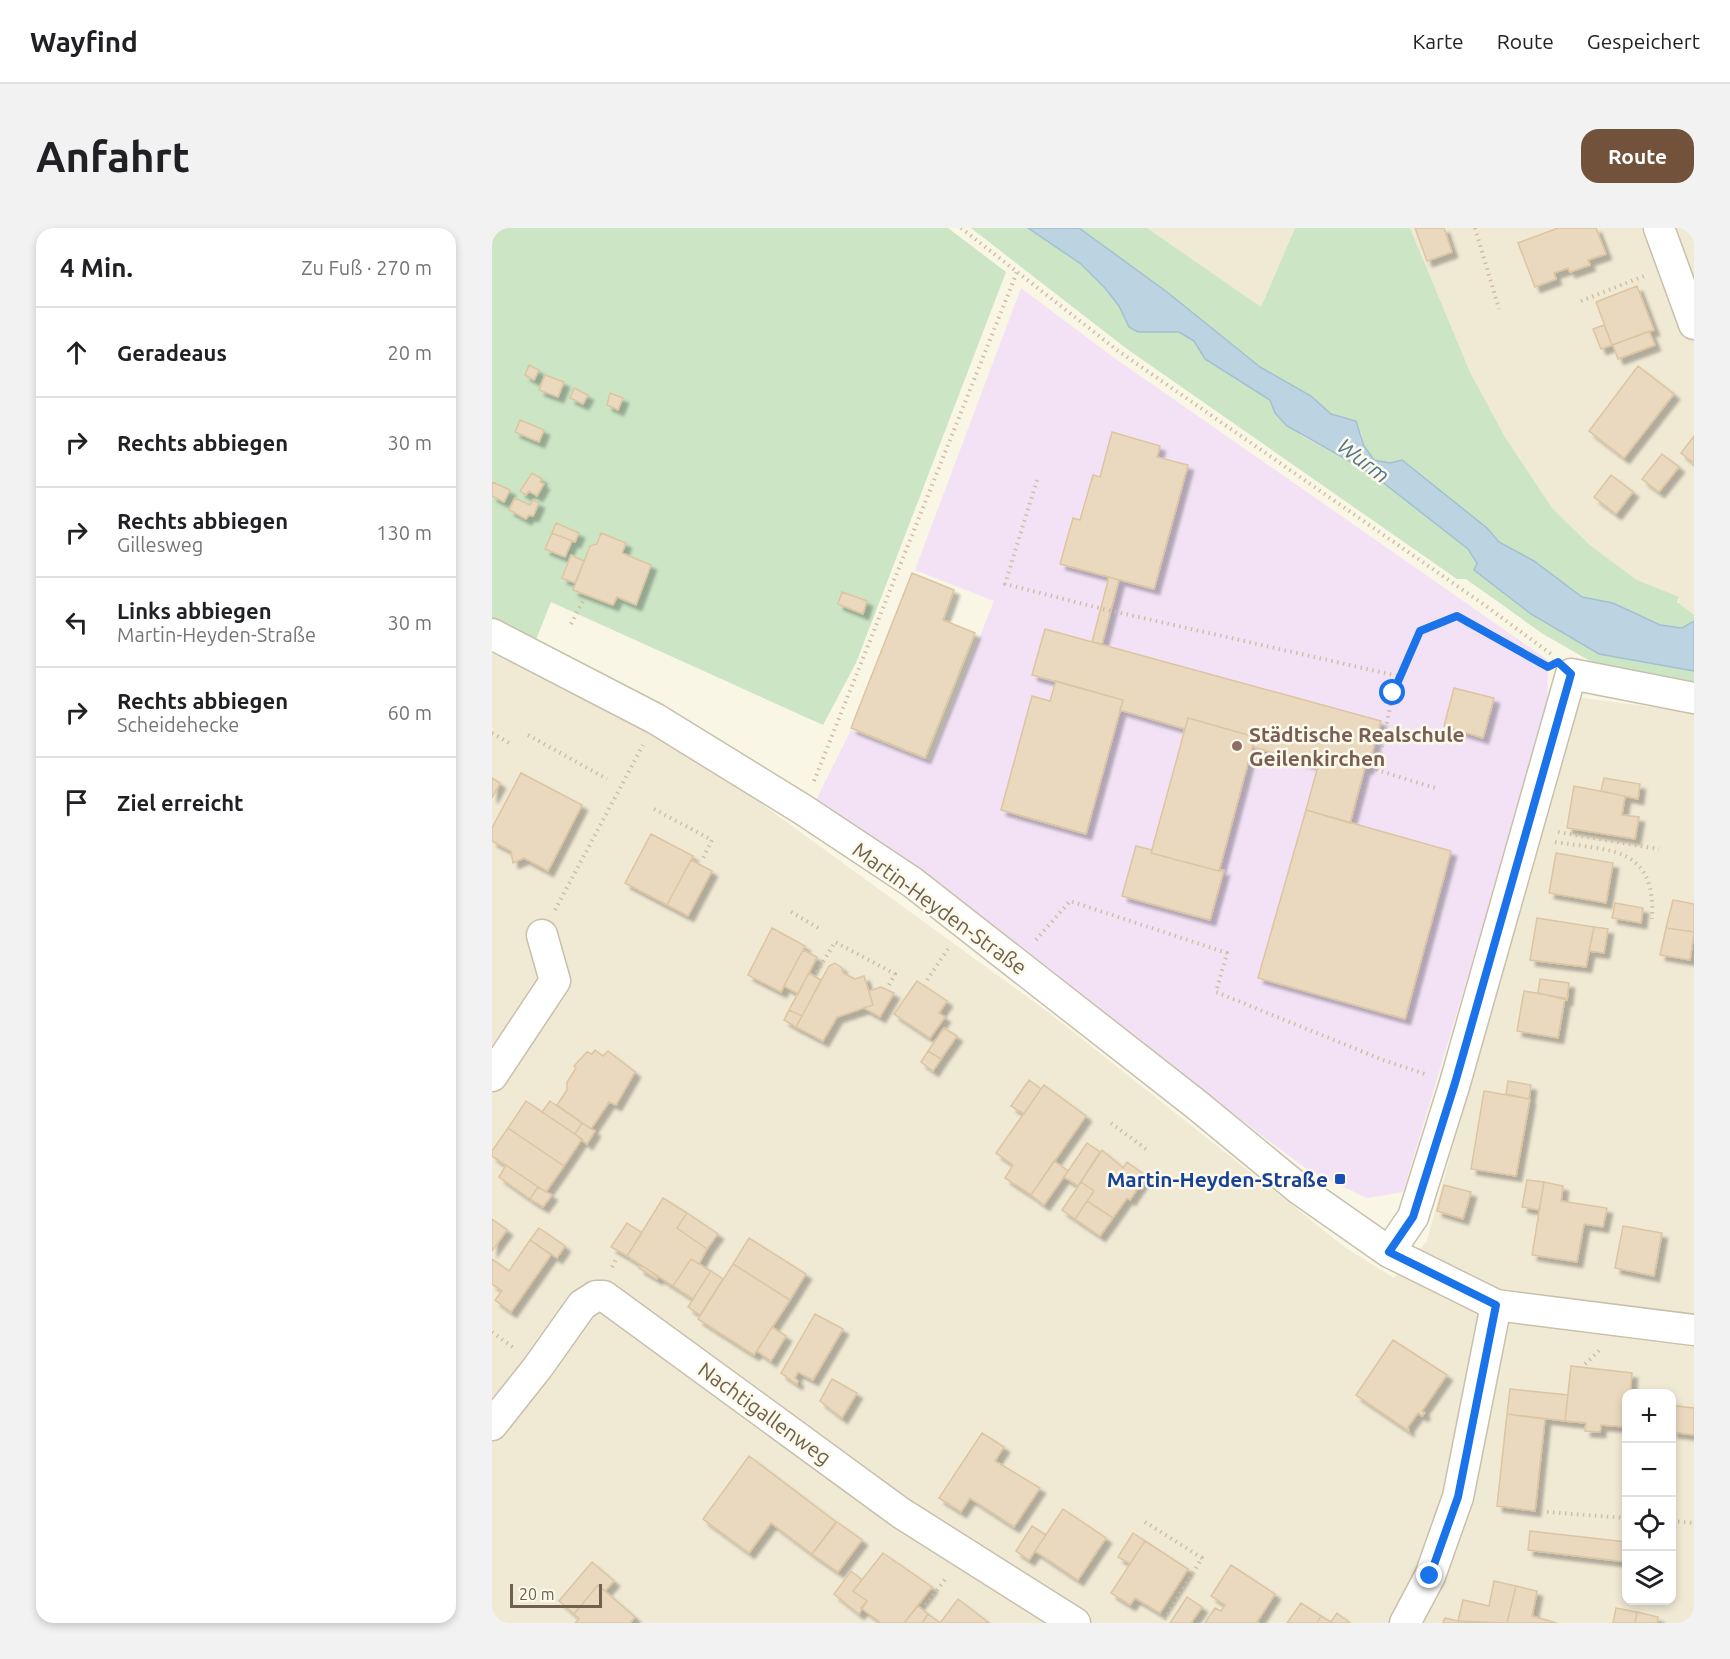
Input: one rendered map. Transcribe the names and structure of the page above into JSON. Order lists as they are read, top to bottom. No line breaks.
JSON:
{"streets":{"street":["Martin-Heyden-Straße","Nachtigallenweg"]},"water":["Wurm"],"places":{"other":["Städtische Realschule Geilenkirchen"],"transit":["Martin-Heyden-Straße"]},"scale_bar":"20 m","page":{"header":"Wayfind","nav":["Karte","Route","Gespeichert"],"buttons":"Route","title":"Anfahrt","heading":["4 Min.","Zu Fuß · 270 m"],"list":[["Geradeaus","20 m"],["Rechts abbiegen","30 m"],["Rechts abbiegen","Gillesweg","130 m"],["Links abbiegen","Martin-Heyden-Straße","30 m"],["Rechts abbiegen","Scheidehecke","60 m"],"Ziel erreicht"],"map_buttons":["+","−"],"scale":"20 m"}}
